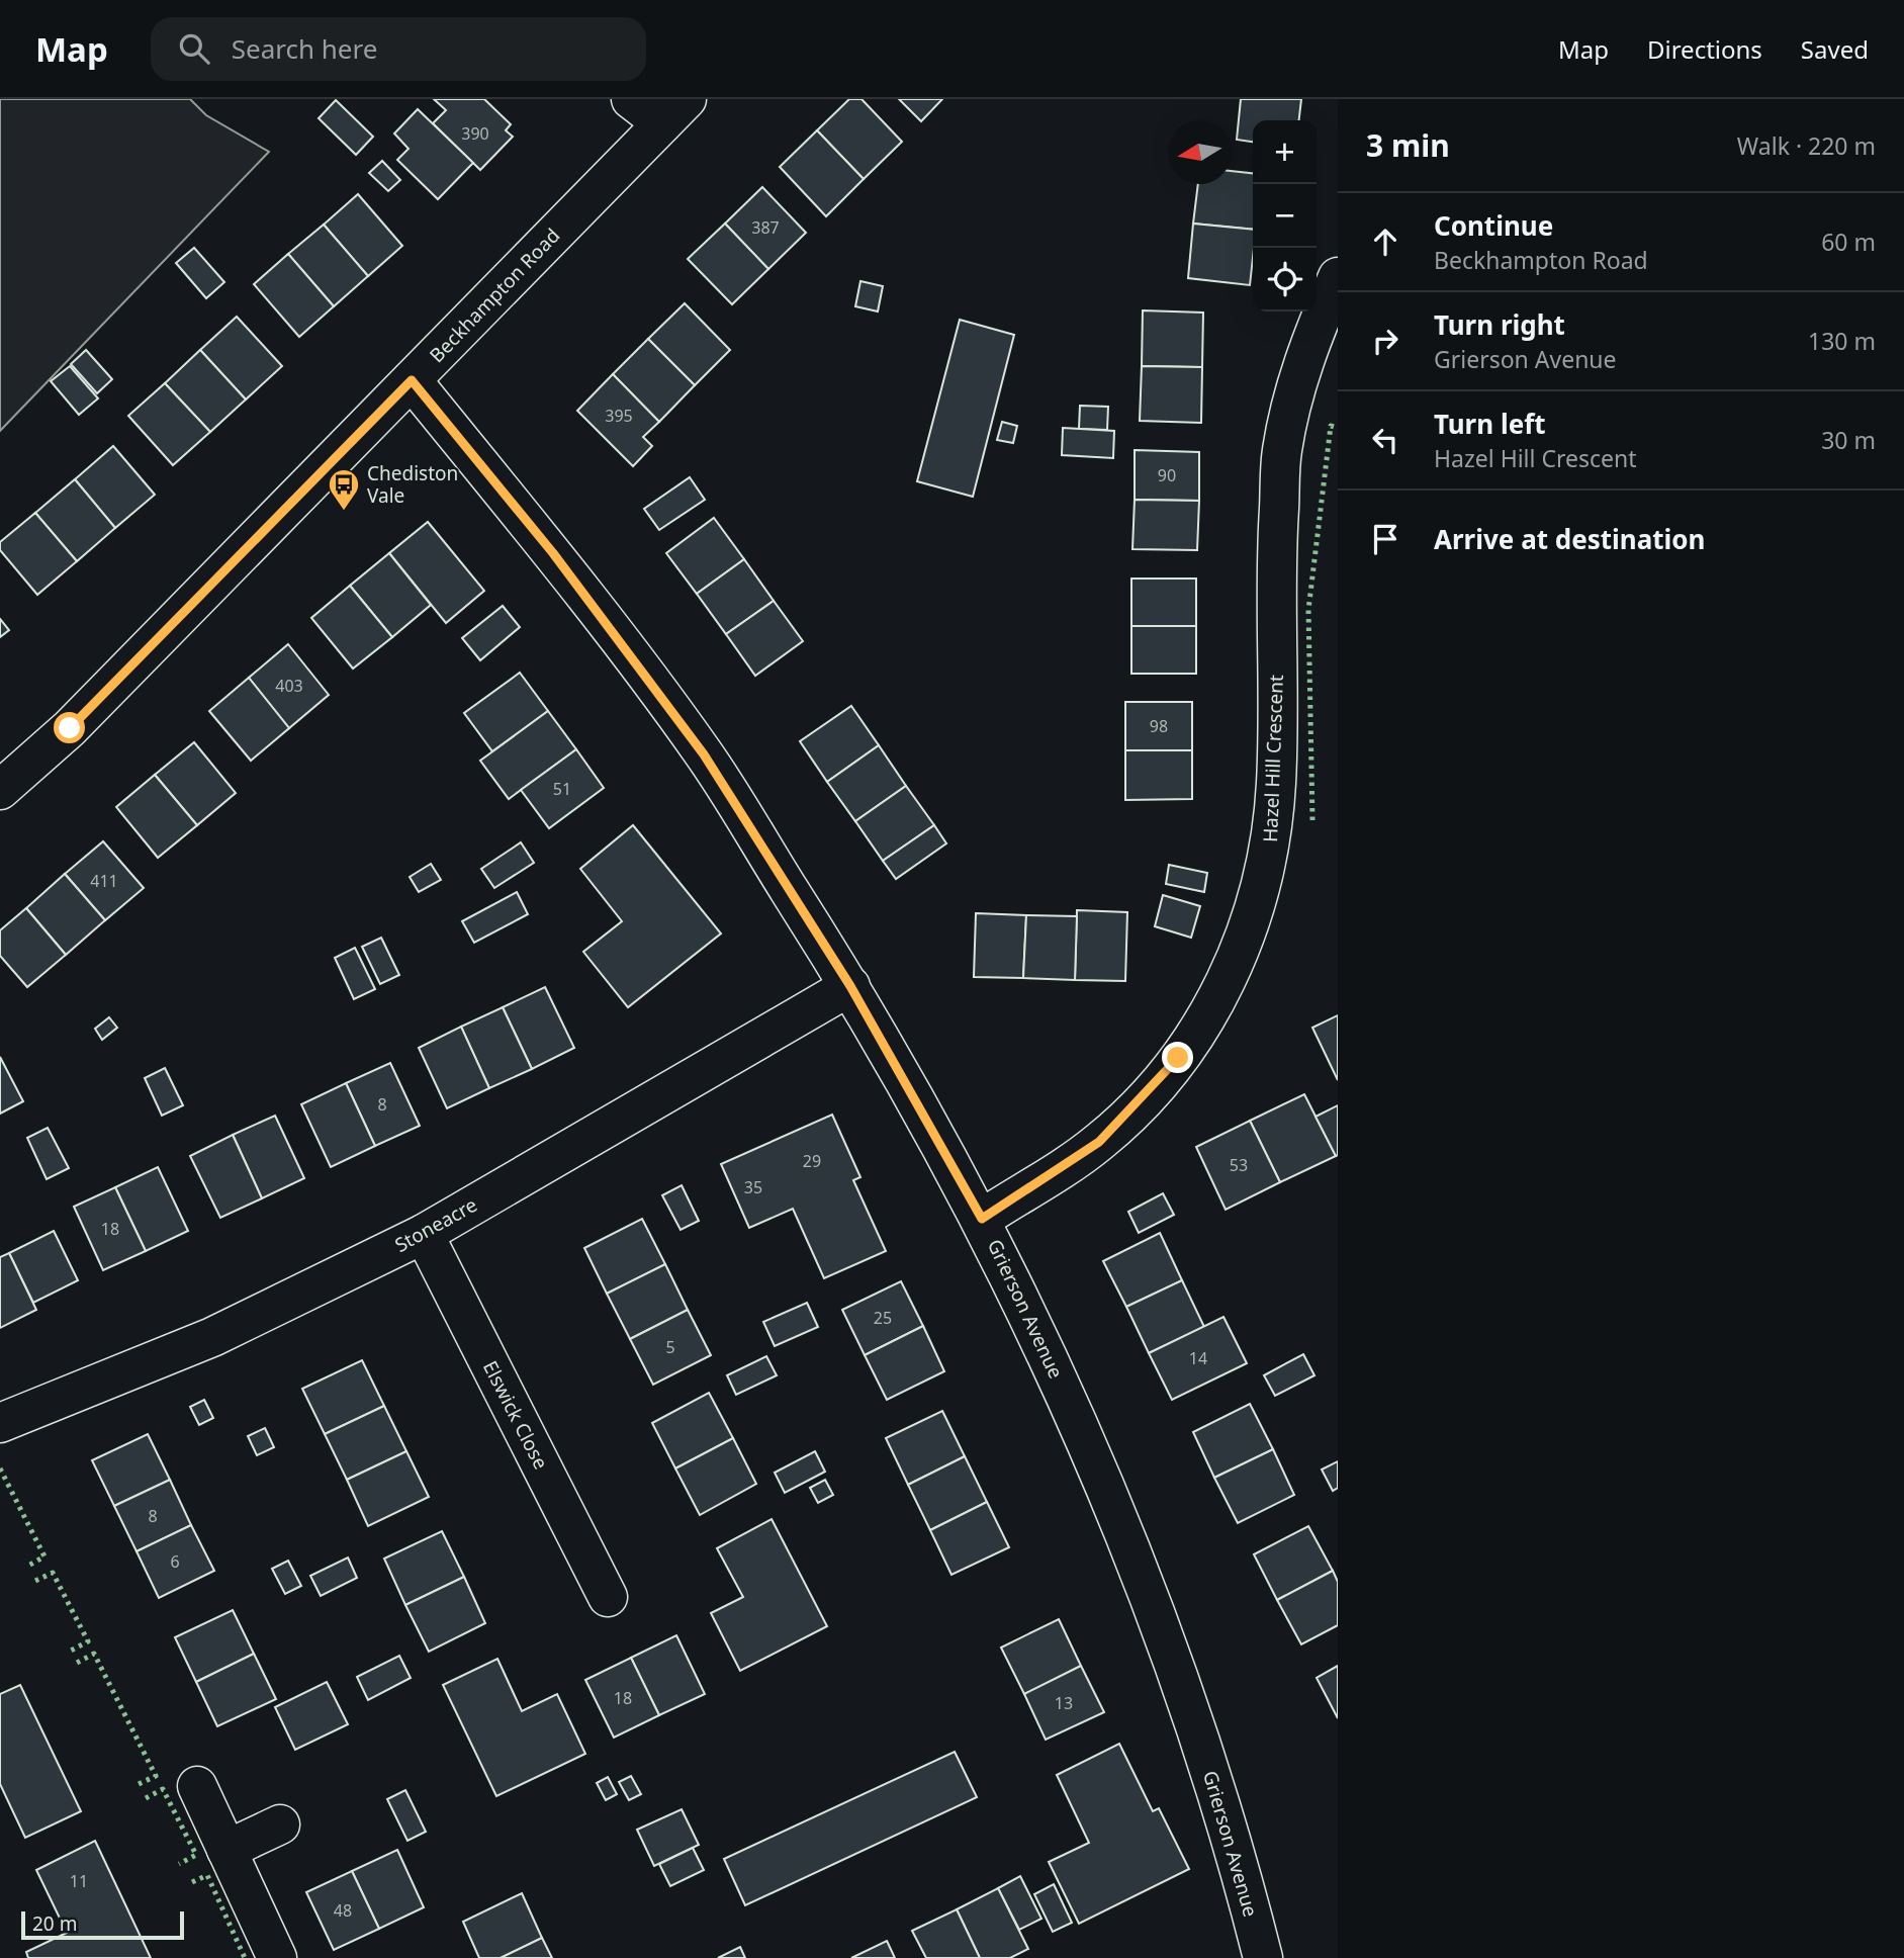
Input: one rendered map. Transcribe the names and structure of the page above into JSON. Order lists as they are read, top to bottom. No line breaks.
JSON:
{"streets":{"street":["Beckhampton Road","Hazel Hill Crescent","Stoneacre","Grierson Avenue","Elswick Close"]},"crossings":[["Beckhampton Road","Grierson Avenue"],["Hazel Hill Crescent","Grierson Avenue"],["Stoneacre","Grierson Avenue"],["Stoneacre","Elswick Close"]],"places":{"bus stop":["Chediston Vale"]},"house_numbers":["390","387","395","90","403","98","51","411","8","29","53","35","18","25","5","14","8","6","18","13","11","48"],"scale_bar":"20 m","north":"left","page":{"header":"Map","search":"Search here","nav":["Map","Directions","Saved"],"heading":["3 min","Walk · 220 m"],"map_buttons":["+","−"],"list":[["Continue","Beckhampton Road","60 m"],["Turn right","Grierson Avenue","130 m"],["Turn left","Hazel Hill Crescent","30 m"],"Arrive at destination"],"scale":"20 m"}}
